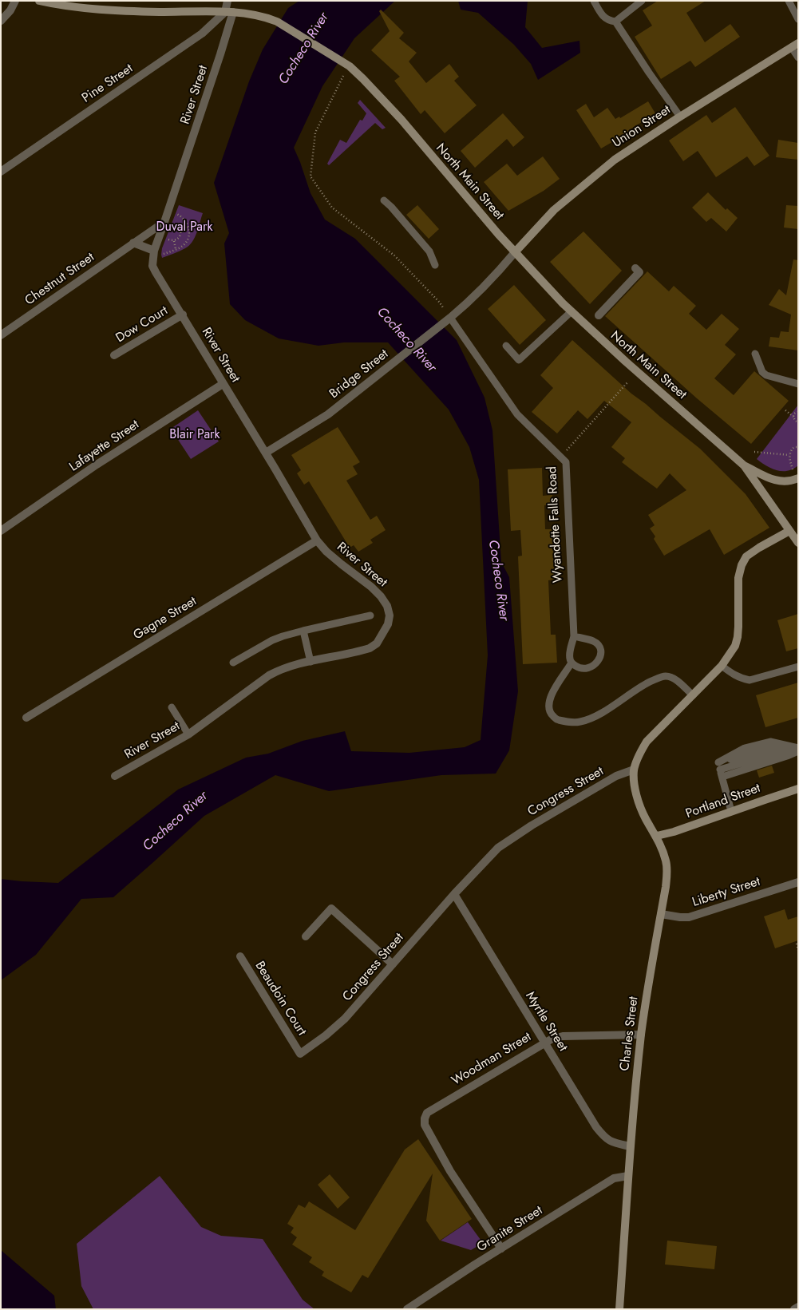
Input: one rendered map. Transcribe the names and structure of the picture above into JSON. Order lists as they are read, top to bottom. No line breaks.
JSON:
{"streets":{"main road":["Union Street","North Main Street","Portland Street","Charles Street"],"street":["Pine Street","River Street","Chestnut Street","Dow Court","Bridge Street","Lafayette Street","Gagne Street","Congress Street","Liberty Street","Beaudoin Court","Myrtle Street","Woodman Street","Granite Street"],"lane":["Wyandotte Falls Road"]},"crossings":[["Pine Street","North Main Street"],["River Street","North Main Street"],["River Street","Dow Court"],["River Street","Bridge Street"],["River Street","Lafayette Street"],["River Street","Gagne Street"],["Union Street","North Main Street"],["Union Street","Bridge Street"],["North Main Street","Bridge Street"],["Bridge Street","Wyandotte Falls Road"],["Congress Street","Beaudoin Court"],["Congress Street","Myrtle Street"],["Congress Street","Charles Street"],["Portland Street","Charles Street"],["Liberty Street","Charles Street"],["Myrtle Street","Charles Street"],["Myrtle Street","Woodman Street"],["Charles Street","Woodman Street"],["Charles Street","Granite Street"],["Woodman Street","Granite Street"]],"water":["Cocheco River"],"parks":["Duval Park","Blair Park"]}
